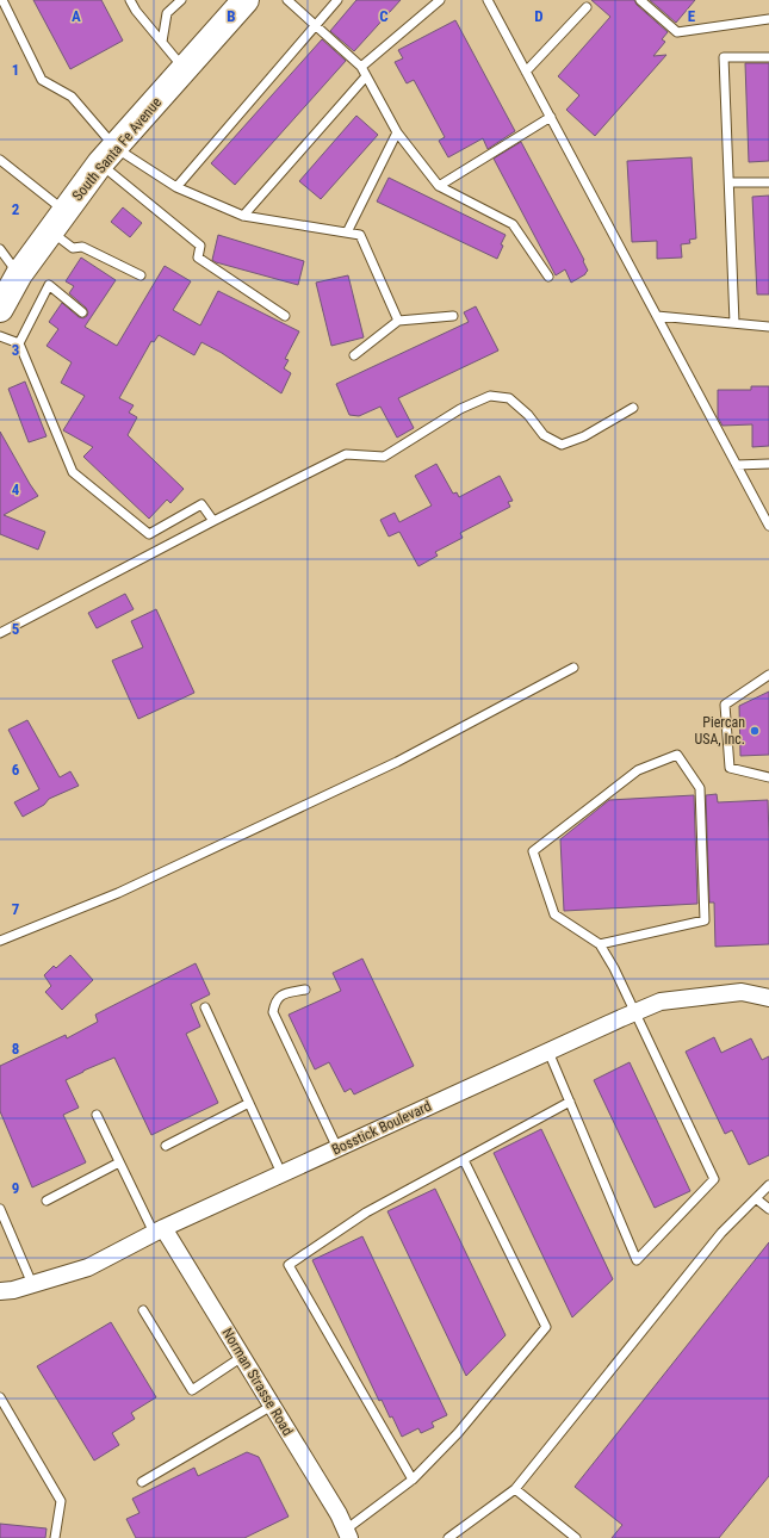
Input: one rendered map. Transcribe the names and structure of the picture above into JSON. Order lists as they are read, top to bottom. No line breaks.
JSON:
{"streets":{"main road":["South Santa Fe Avenue"],"street":["Bosstick Boulevard","Norman Strasse Road"]},"crossings":[["Bosstick Boulevard","Norman Strasse Road"]],"places":["Piercan USA, Inc."],"grid":{"columns":["A","B","C","D","E"],"rows":["1","2","3","4","5","6","7","8","9"]}}
